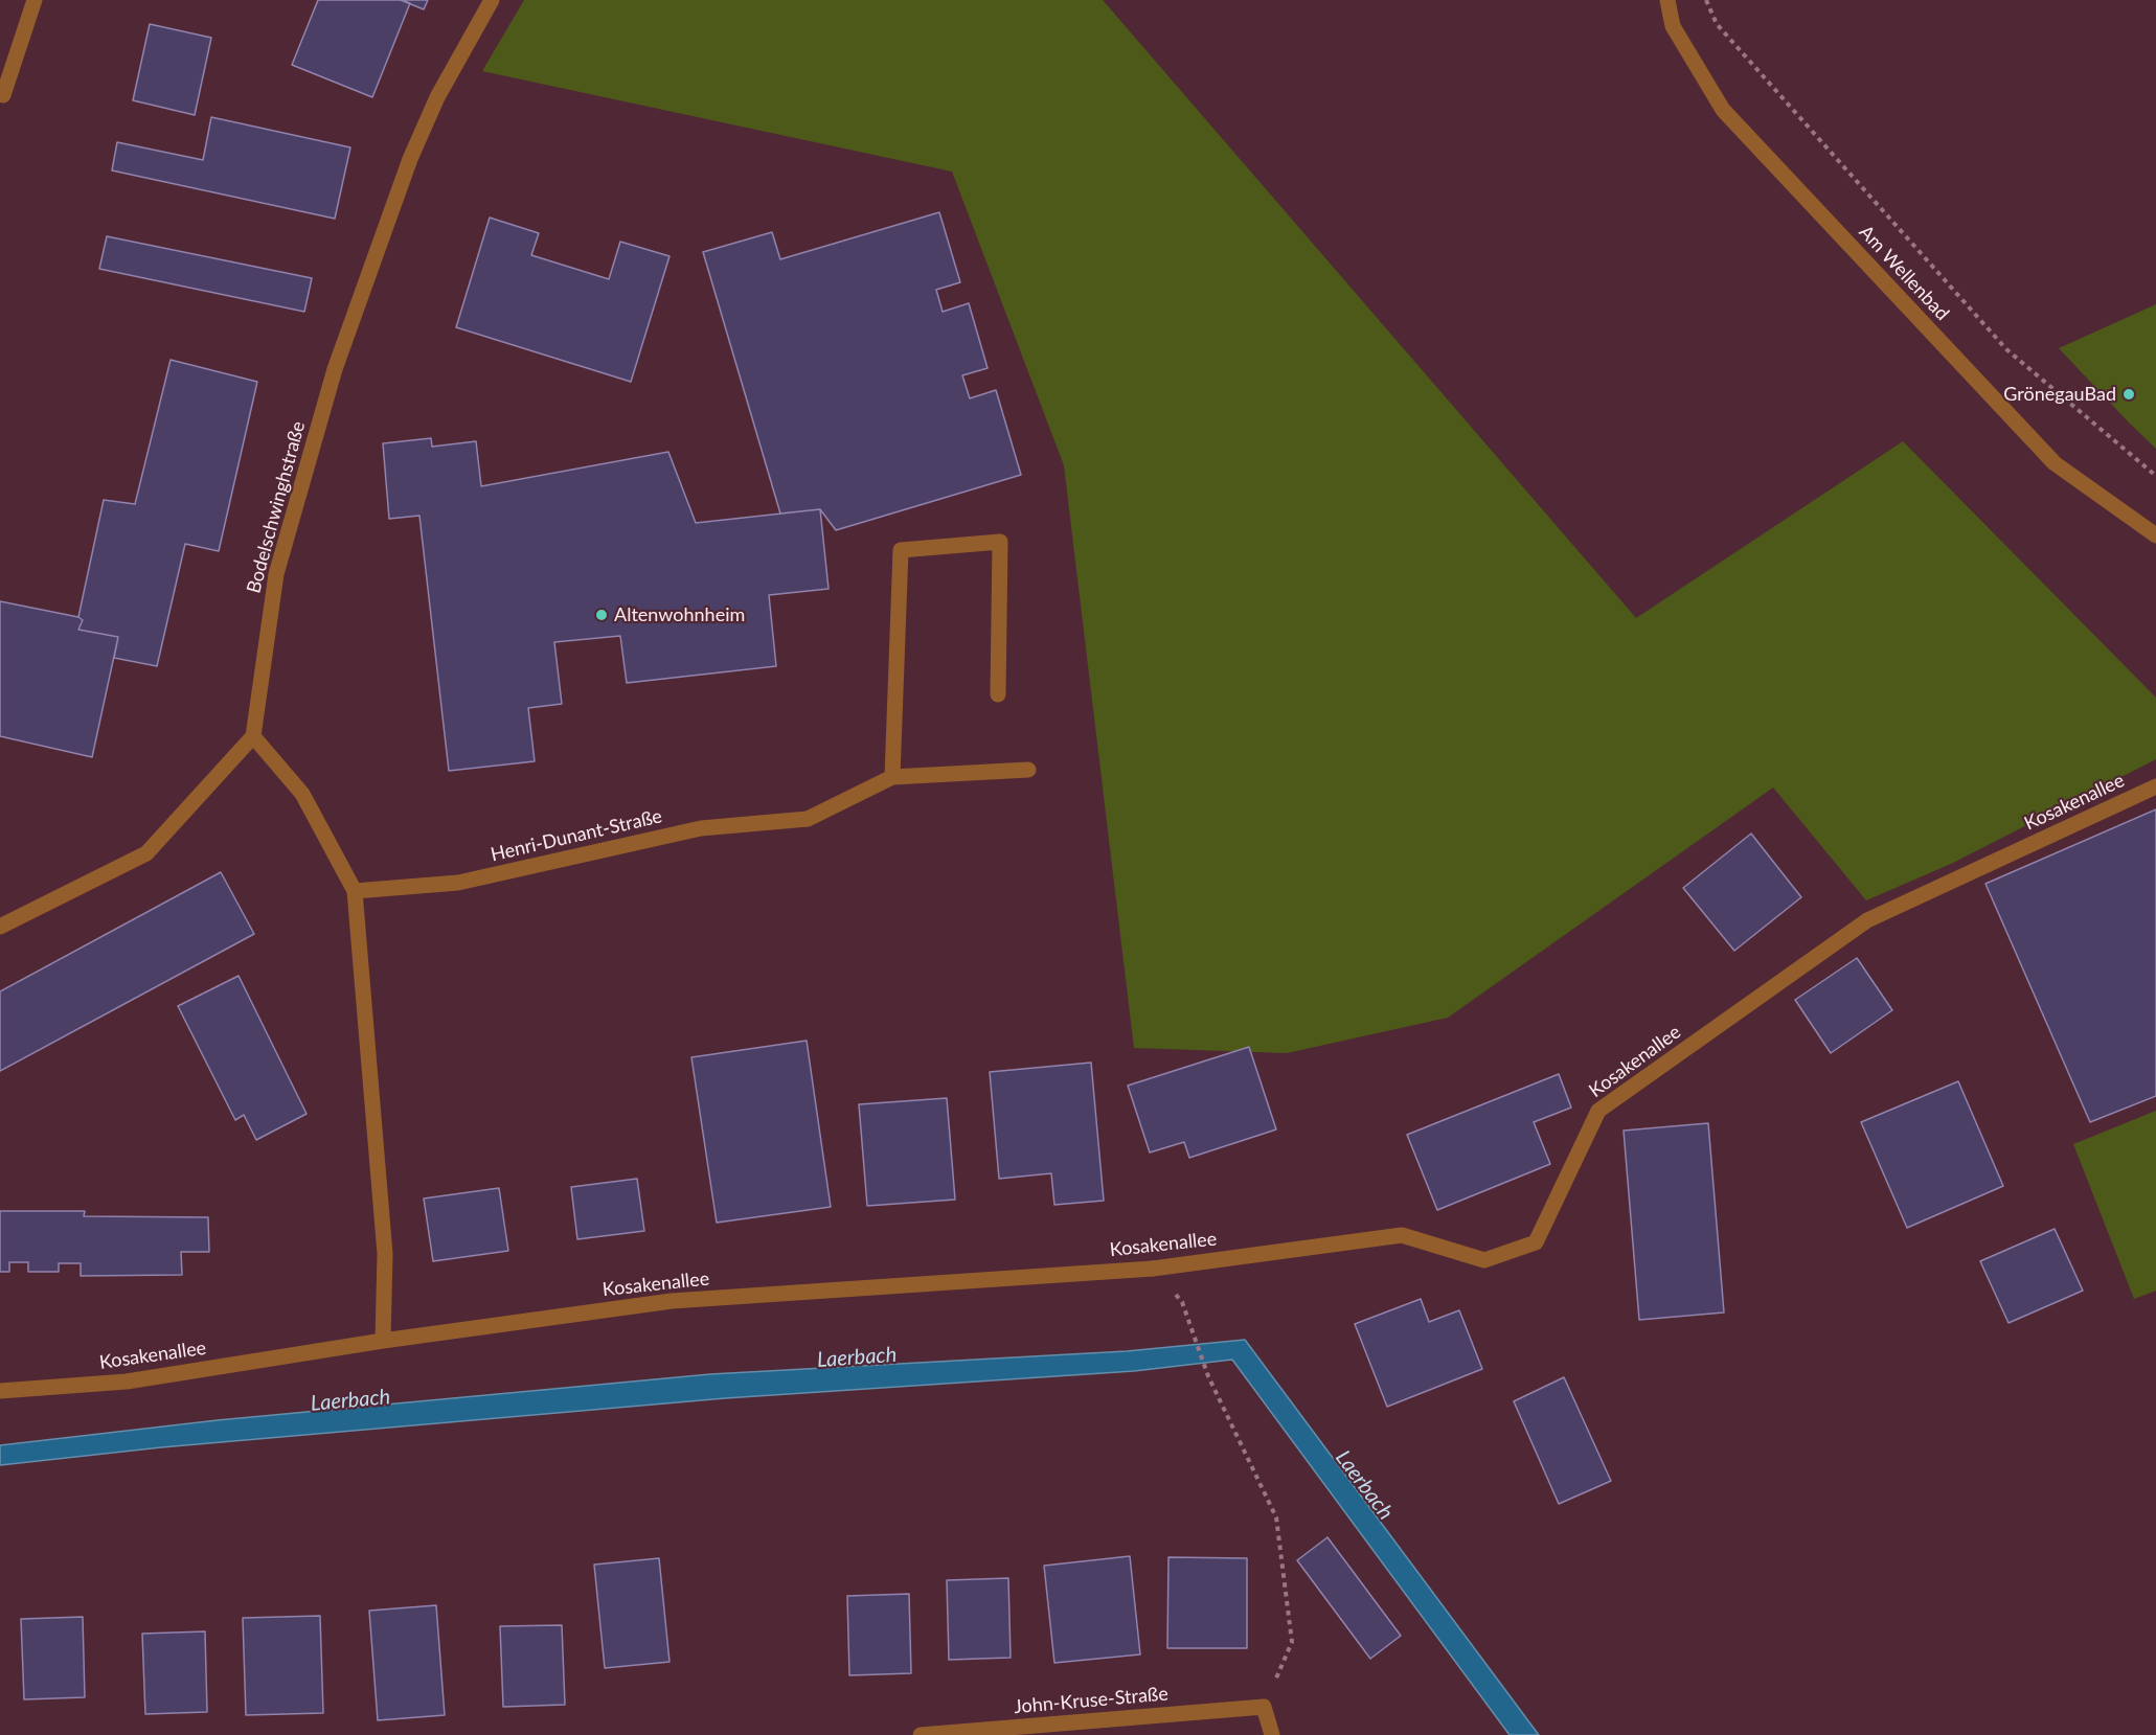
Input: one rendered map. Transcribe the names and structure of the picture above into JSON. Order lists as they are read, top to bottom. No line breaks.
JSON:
{"streets":{"street":["Am Wellenbad","Bodelschwinghstraße","Kosakenallee","Henri-Dunant-Straße","John-Kruse-Straße"]},"water":["Laerbach"],"places":["GrönegauBad","Altenwohnheim"]}
